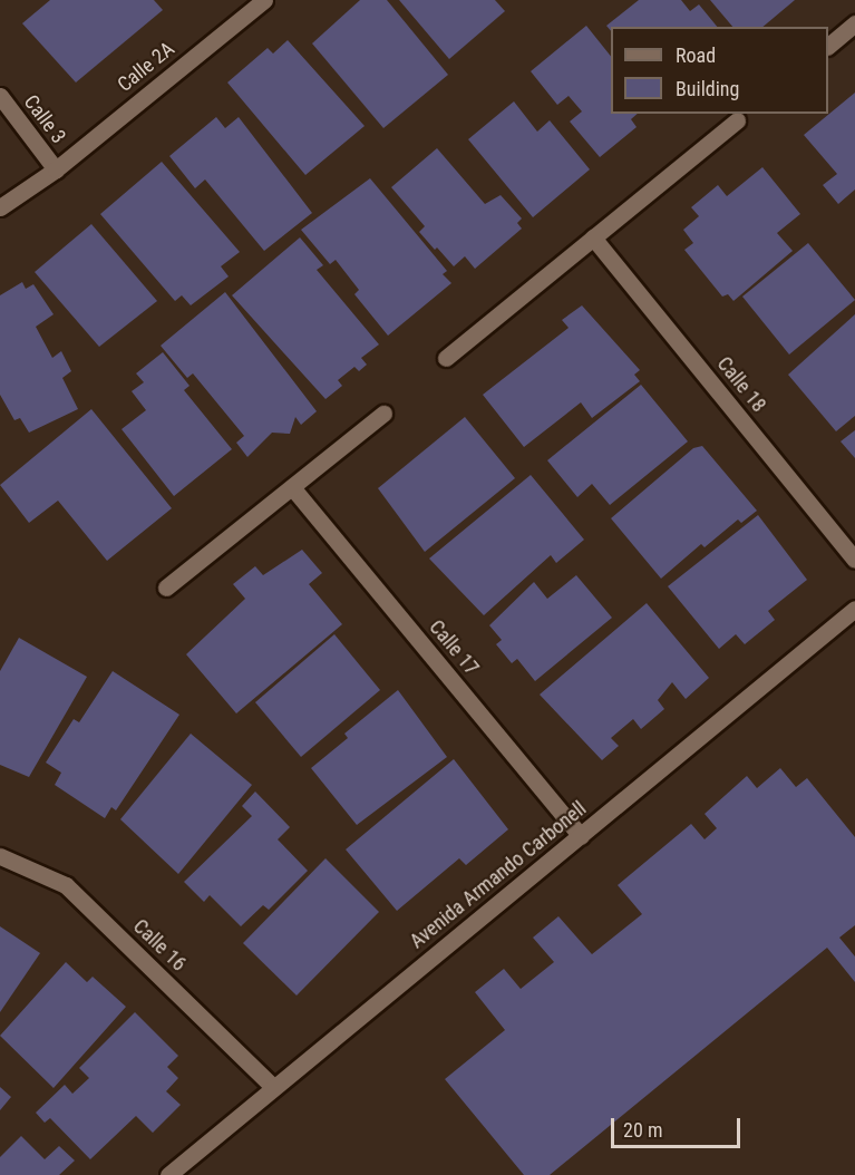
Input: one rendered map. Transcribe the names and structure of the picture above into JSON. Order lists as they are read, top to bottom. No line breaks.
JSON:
{"streets":{"street":["Calle 2A","Calle 3","Calle 18","Calle 17","Avenida Armando Carbonell","Calle 16"]},"crossings":[["Calle 2A","Calle 3"],["Calle 17","Avenida Armando Carbonell"],["Avenida Armando Carbonell","Calle 16"]],"legend":["Road","Building"],"scale_bar":"20 m"}
